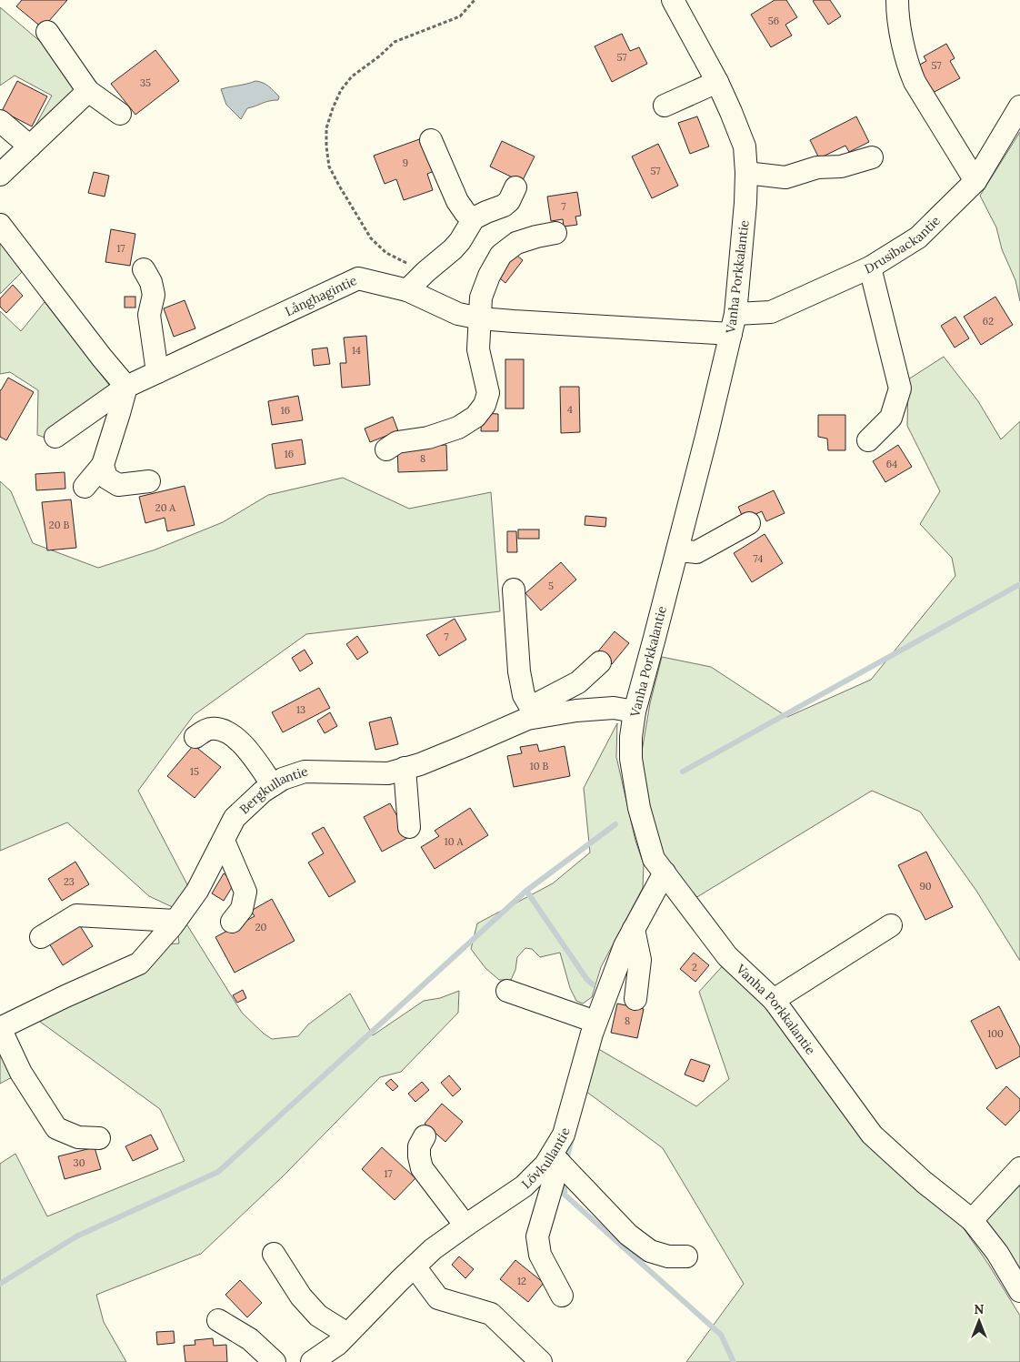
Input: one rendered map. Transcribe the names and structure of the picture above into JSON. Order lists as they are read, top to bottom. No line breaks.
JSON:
{"streets":{"street":["Drusibackantie","Vanha Porkkalantie","Långhagintie","Bergkullantie","Lövkullantie"]},"crossings":[["Drusibackantie","Vanha Porkkalantie"],["Drusibackantie","Långhagintie"],["Vanha Porkkalantie","Långhagintie"],["Vanha Porkkalantie","Bergkullantie"],["Vanha Porkkalantie","Lövkullantie"]],"house_numbers":["56","57","57","35","9","57","7","17","62","14","4","16","16","8","64","20 A","20 B","74","5","7","13","10 B","15","10 A","23","90","20","2","8","100","30","17","12"],"north":"top"}
